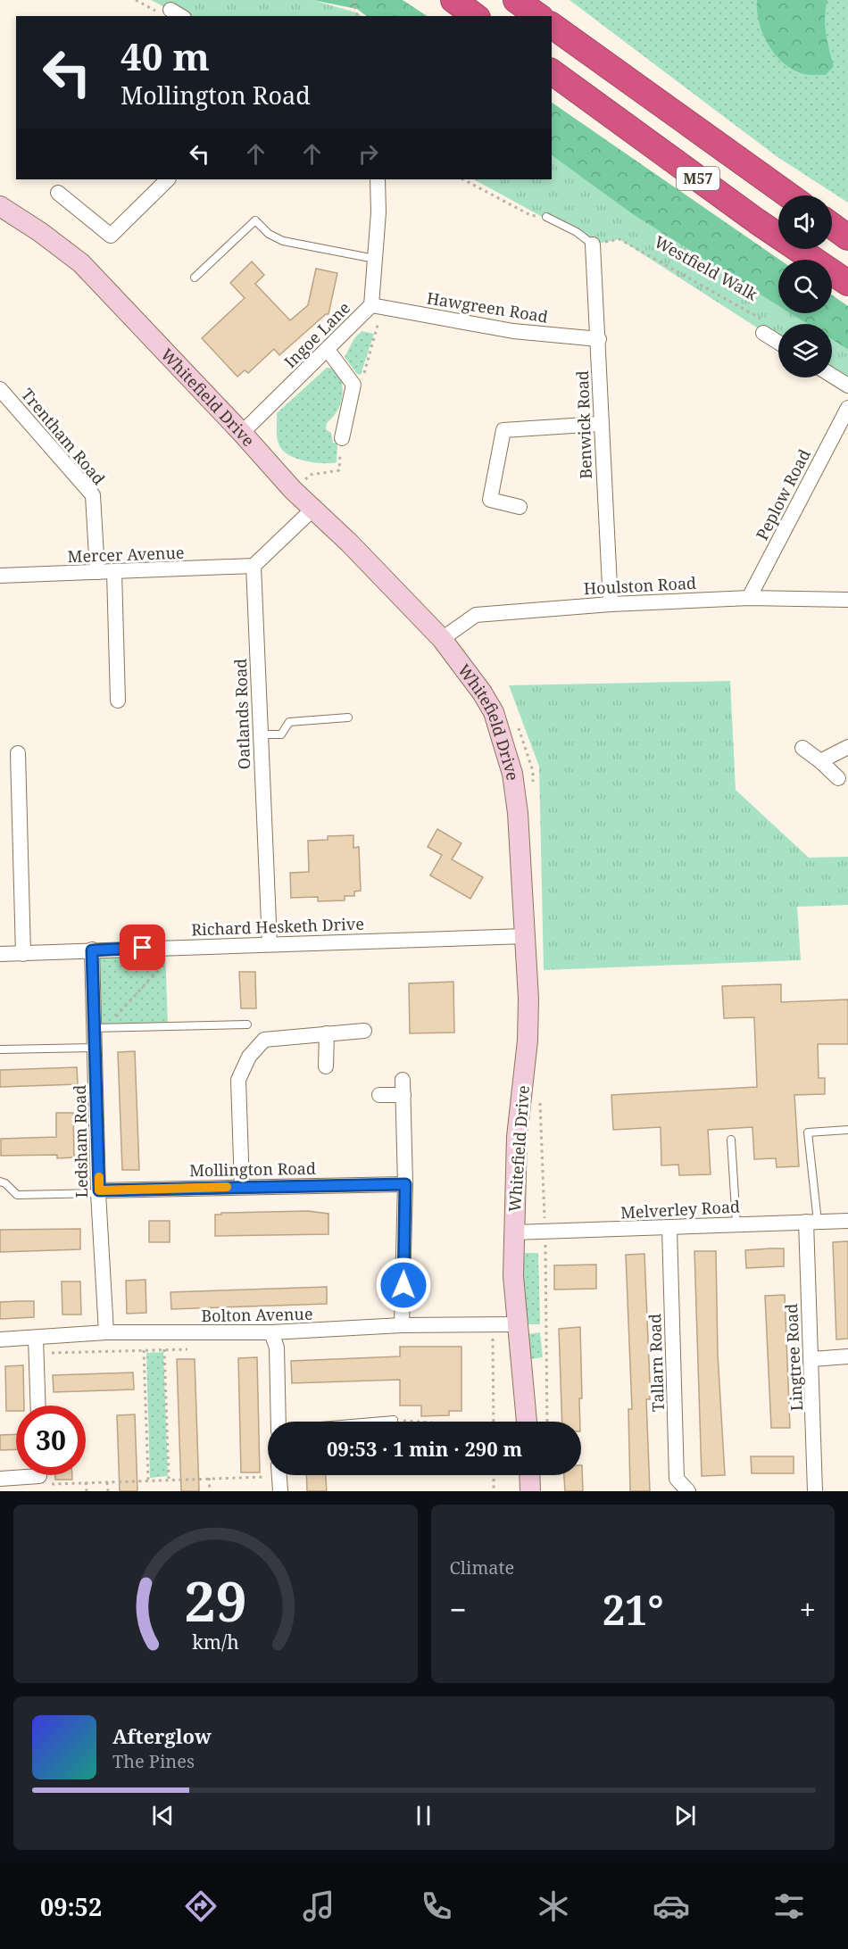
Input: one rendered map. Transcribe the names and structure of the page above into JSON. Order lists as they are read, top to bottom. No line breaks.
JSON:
{"streets":{"highway":["M57"],"main road":["Whitefield Drive"],"street":["Hawgreen Road","Ingoe Lane","Benwick Road","Trentham Road","Peplow Road","Mercer Avenue","Houlston Road","Oatlands Road","Richard Hesketh Drive","Ledsham Road","Mollington Road","Melverley Road","Bolton Avenue","Lingtree Road","Tallarn Road"],"path":["Westfield Walk"]},"crossings":[["Westfield Walk","Benwick Road"],["Hawgreen Road","Ingoe Lane"],["Hawgreen Road","Benwick Road"],["Ingoe Lane","Whitefield Drive"],["Whitefield Drive","Houlston Road"],["Whitefield Drive","Richard Hesketh Drive"],["Whitefield Drive","Melverley Road"],["Whitefield Drive","Bolton Avenue"],["Benwick Road","Houlston Road"],["Trentham Road","Mercer Avenue"],["Peplow Road","Houlston Road"],["Mercer Avenue","Oatlands Road"],["Oatlands Road","Richard Hesketh Drive"],["Richard Hesketh Drive","Ledsham Road"],["Ledsham Road","Mollington Road"],["Ledsham Road","Bolton Avenue"],["Melverley Road","Lingtree Road"],["Melverley Road","Tallarn Road"]],"page":{"turn":["40 m","Mollington Road"],"limit":"30","trip":"09:53 · 1 min · 290 m","tile":"Climate","heat":["−","21°","+"],"song":["Afterglow","The Pines"],"tabs":"09:52","gauge":["29","km/h"]}}
